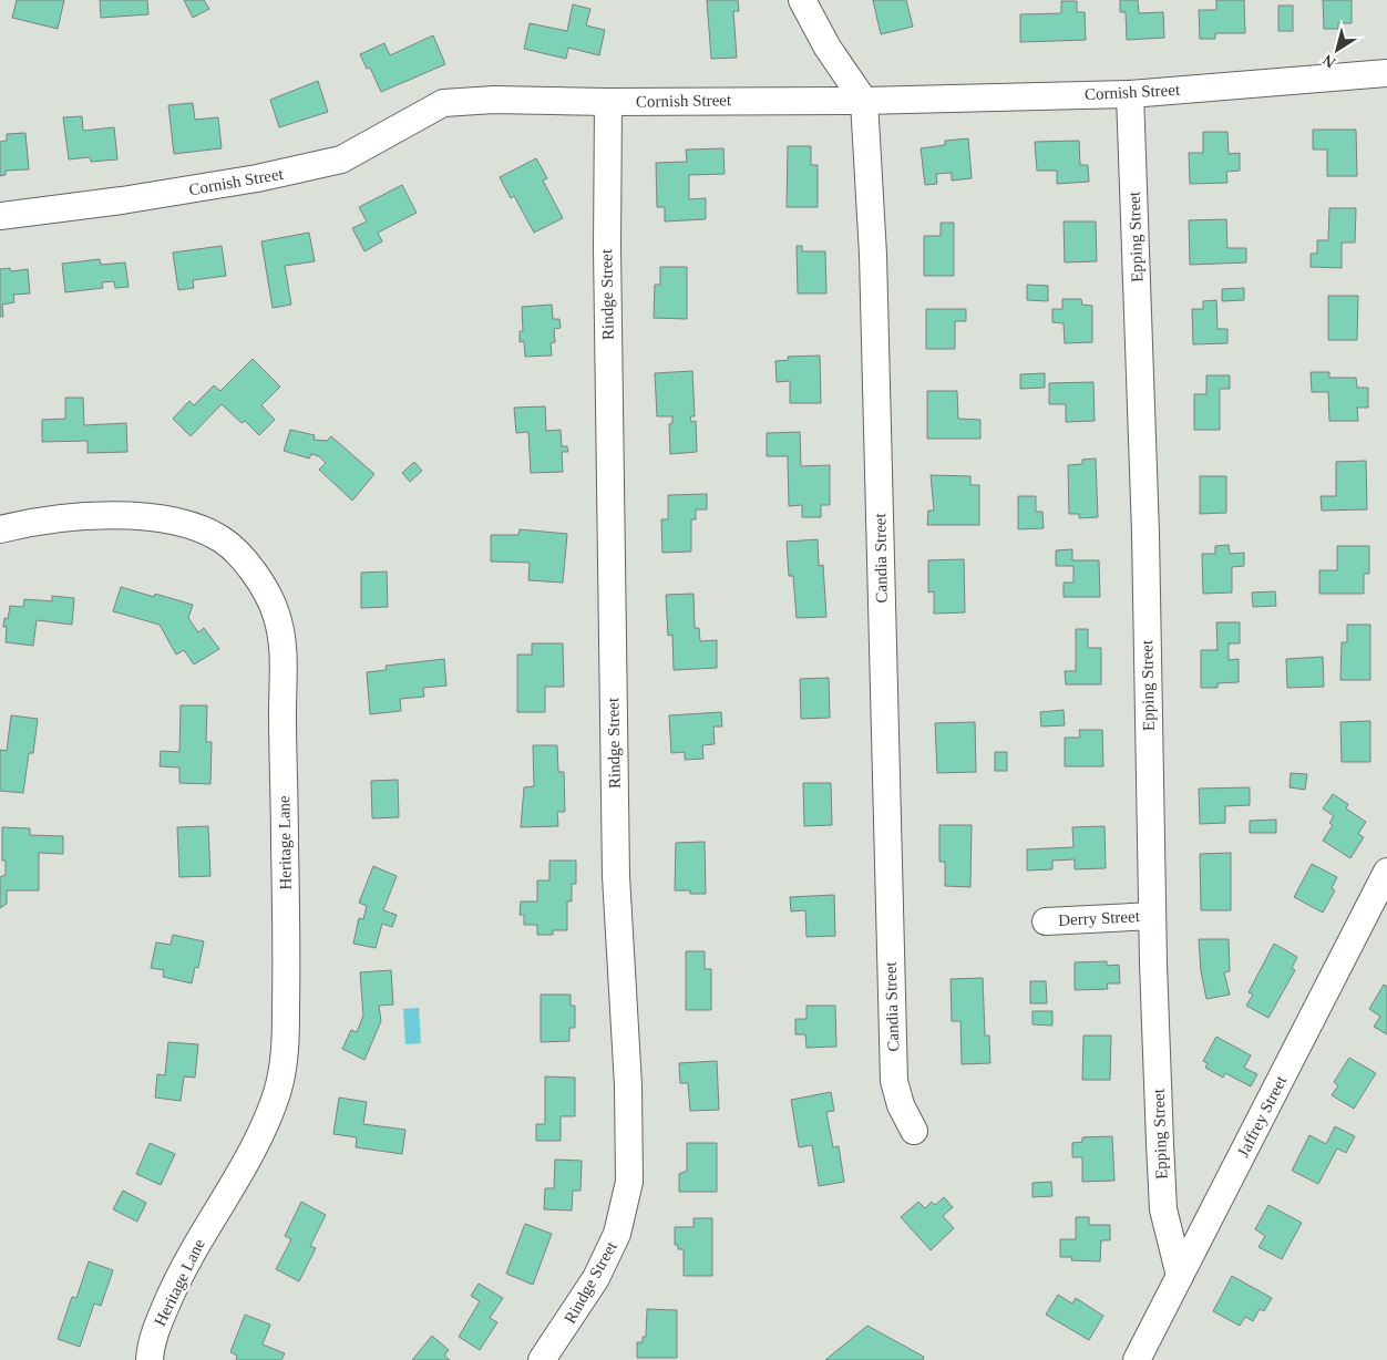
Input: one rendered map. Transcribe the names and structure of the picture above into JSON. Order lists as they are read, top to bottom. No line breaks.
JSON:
{"streets":{"street":["Cornish Street","Epping Street","Rindge Street","Candia Street","Heritage Lane","Derry Street","Jaffrey Street"]},"crossings":[["Cornish Street","Epping Street"],["Cornish Street","Rindge Street"],["Cornish Street","Candia Street"],["Epping Street","Derry Street"],["Epping Street","Jaffrey Street"]],"north":"bottom left"}
